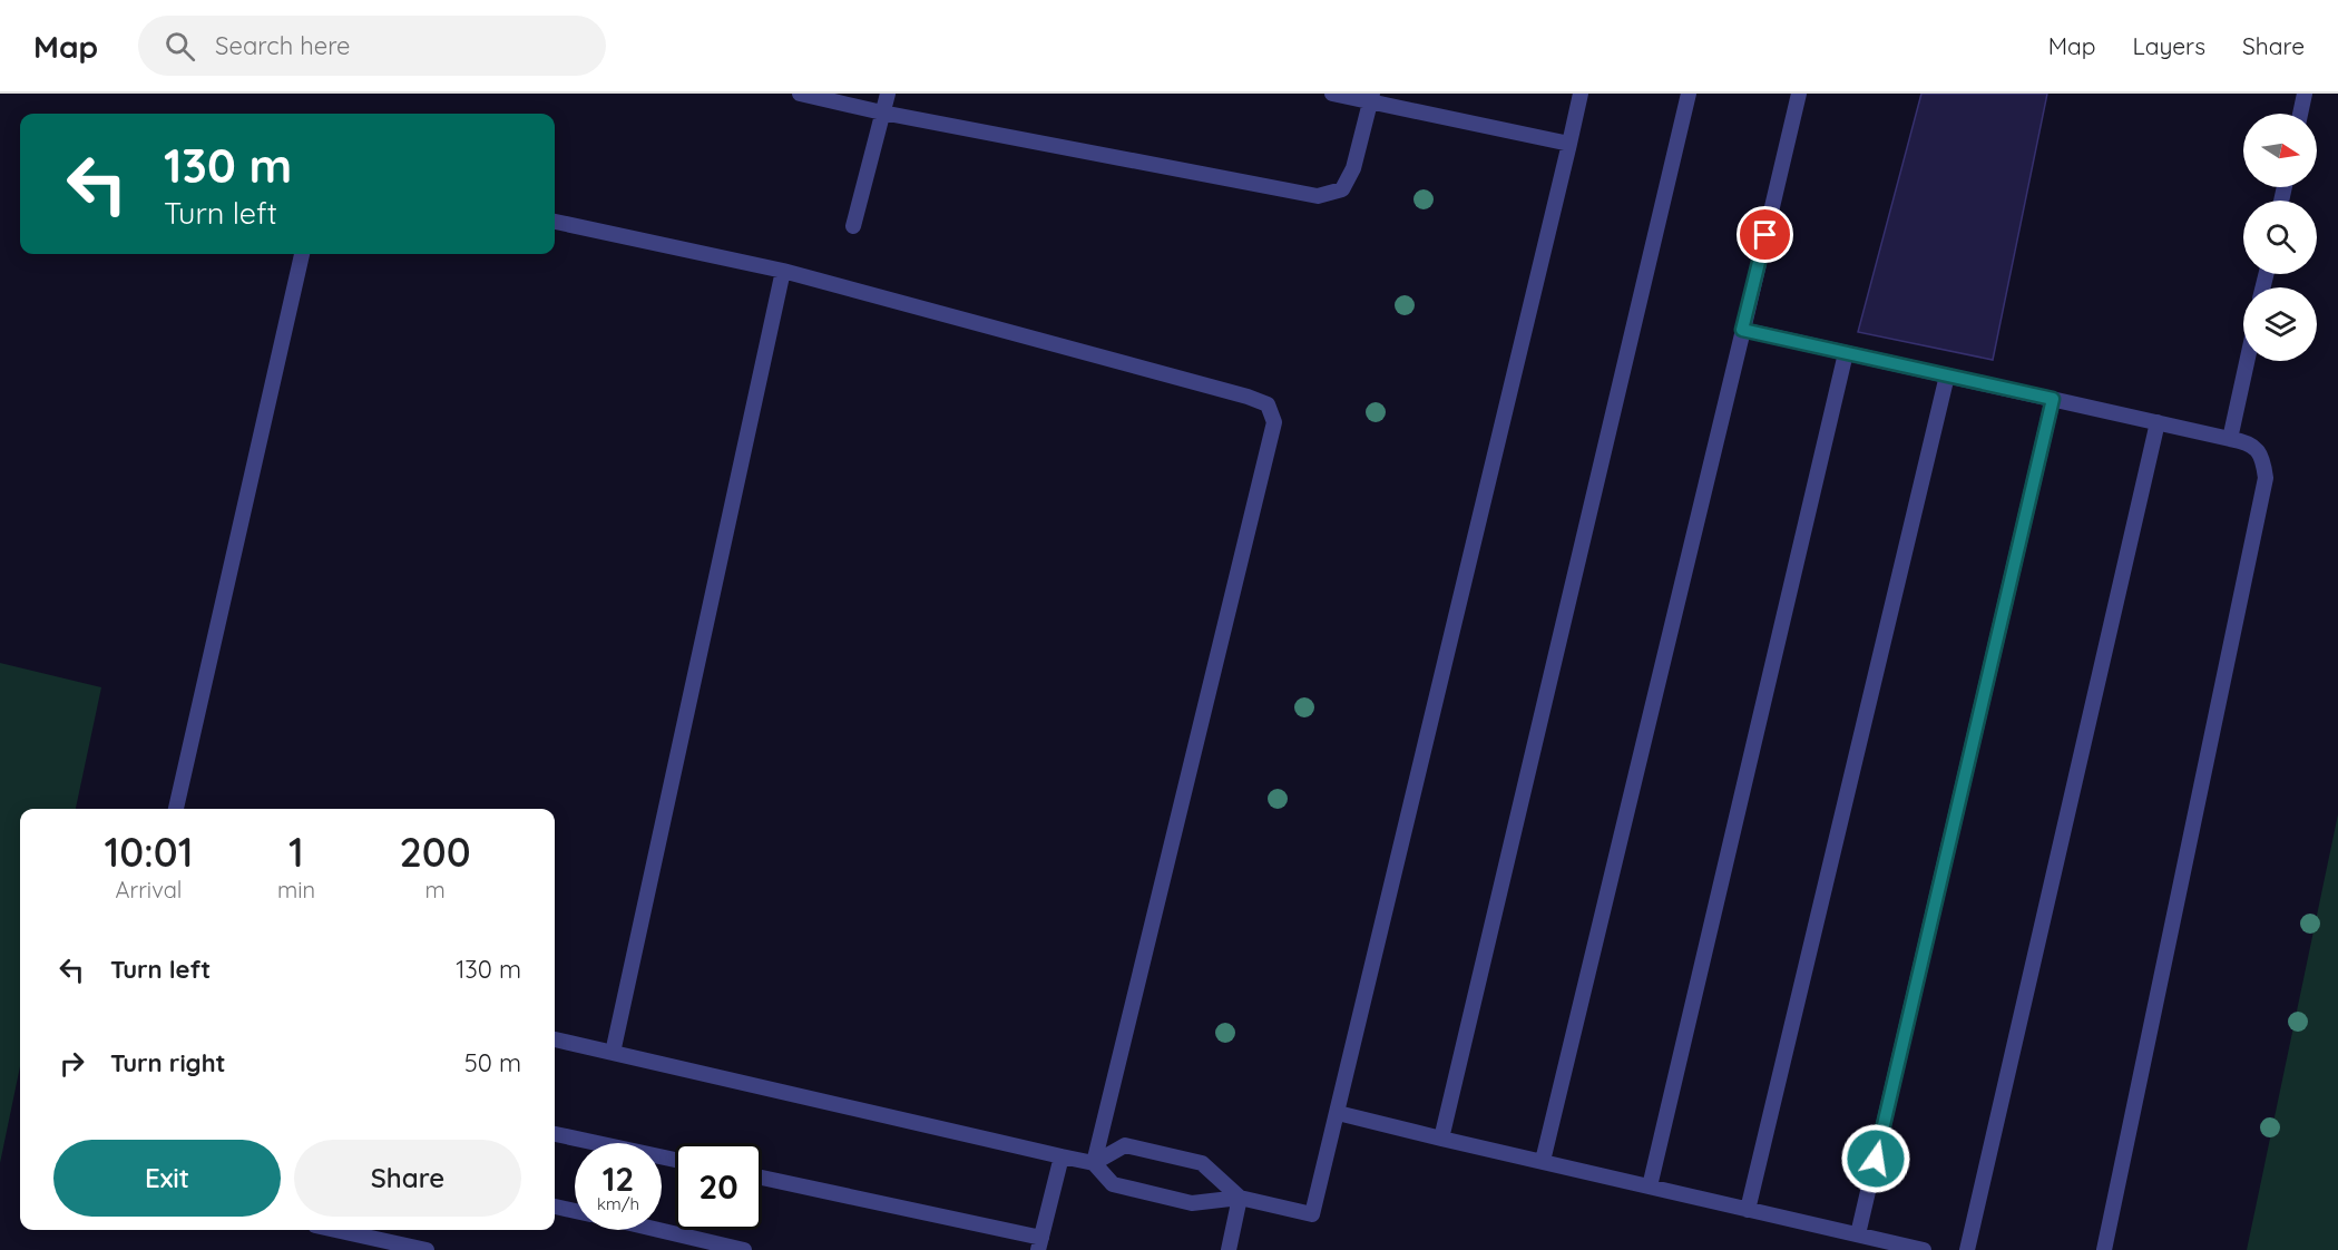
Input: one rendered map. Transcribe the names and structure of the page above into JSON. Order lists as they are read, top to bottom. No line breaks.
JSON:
{"north":"right","page":{"header":"Map","search":"Search here","nav":["Map","Layers","Share"],"turn":["130 m","Turn left"],"eta":["10:01","Arrival","1","min","200","m"],"list":[{"name":"Turn left","value":"130 m"},{"name":"Turn right","value":"50 m"}],"buttons":["Exit","Share"],"speed":"12 km/h","limit":"20"}}
